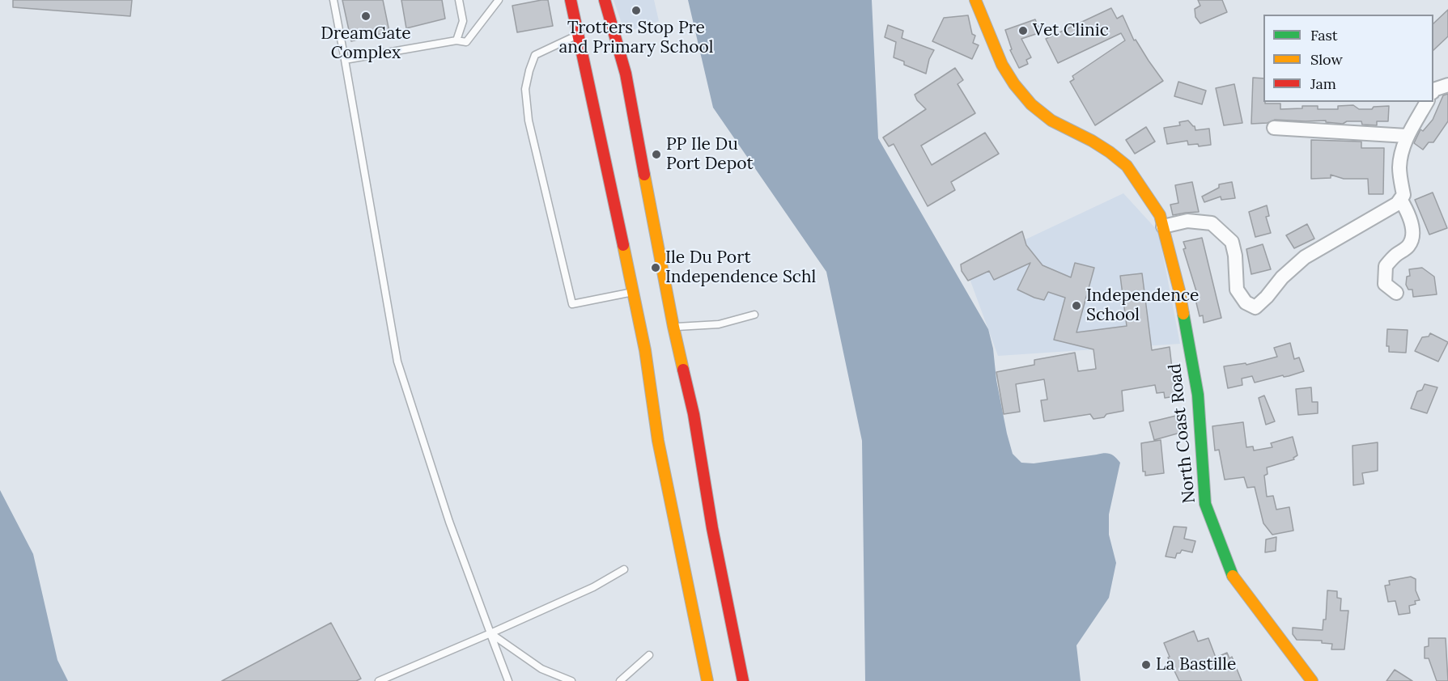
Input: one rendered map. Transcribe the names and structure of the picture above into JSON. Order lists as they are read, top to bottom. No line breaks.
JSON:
{"streets":{"street":["North Coast Road"]},"places":["Trotters Stop Pre and Primary School","DreamGate Complex","Vet Clinic","PP Ile Du Port Depot","Ile Du Port Independence Schl","Independence School","La Bastille"],"legend":["Fast","Slow","Jam"]}
